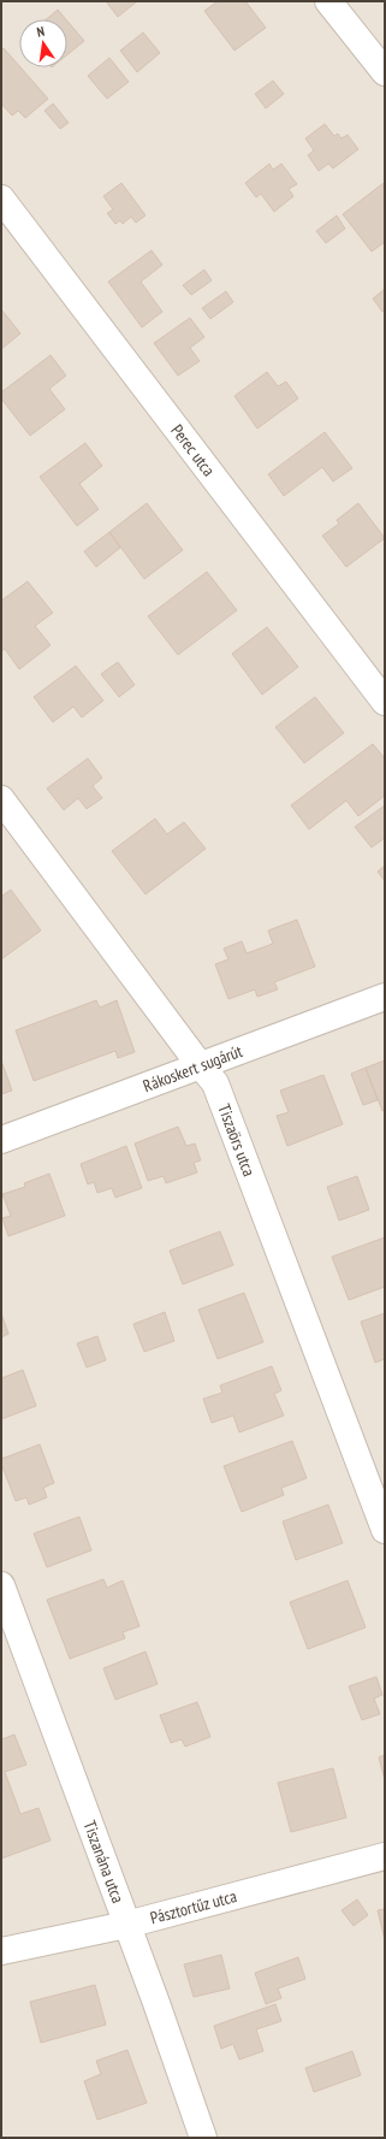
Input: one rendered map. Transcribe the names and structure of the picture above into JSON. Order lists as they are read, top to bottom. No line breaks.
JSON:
{"streets":{"street":["Perec utca","Rákoskert sugárút","Tiszaörs utca","Tiszanána utca","Pásztortűz utca"]},"crossings":[["Rákoskert sugárút","Tiszaörs utca"],["Tiszanána utca","Pásztortűz utca"]],"north":"top"}
